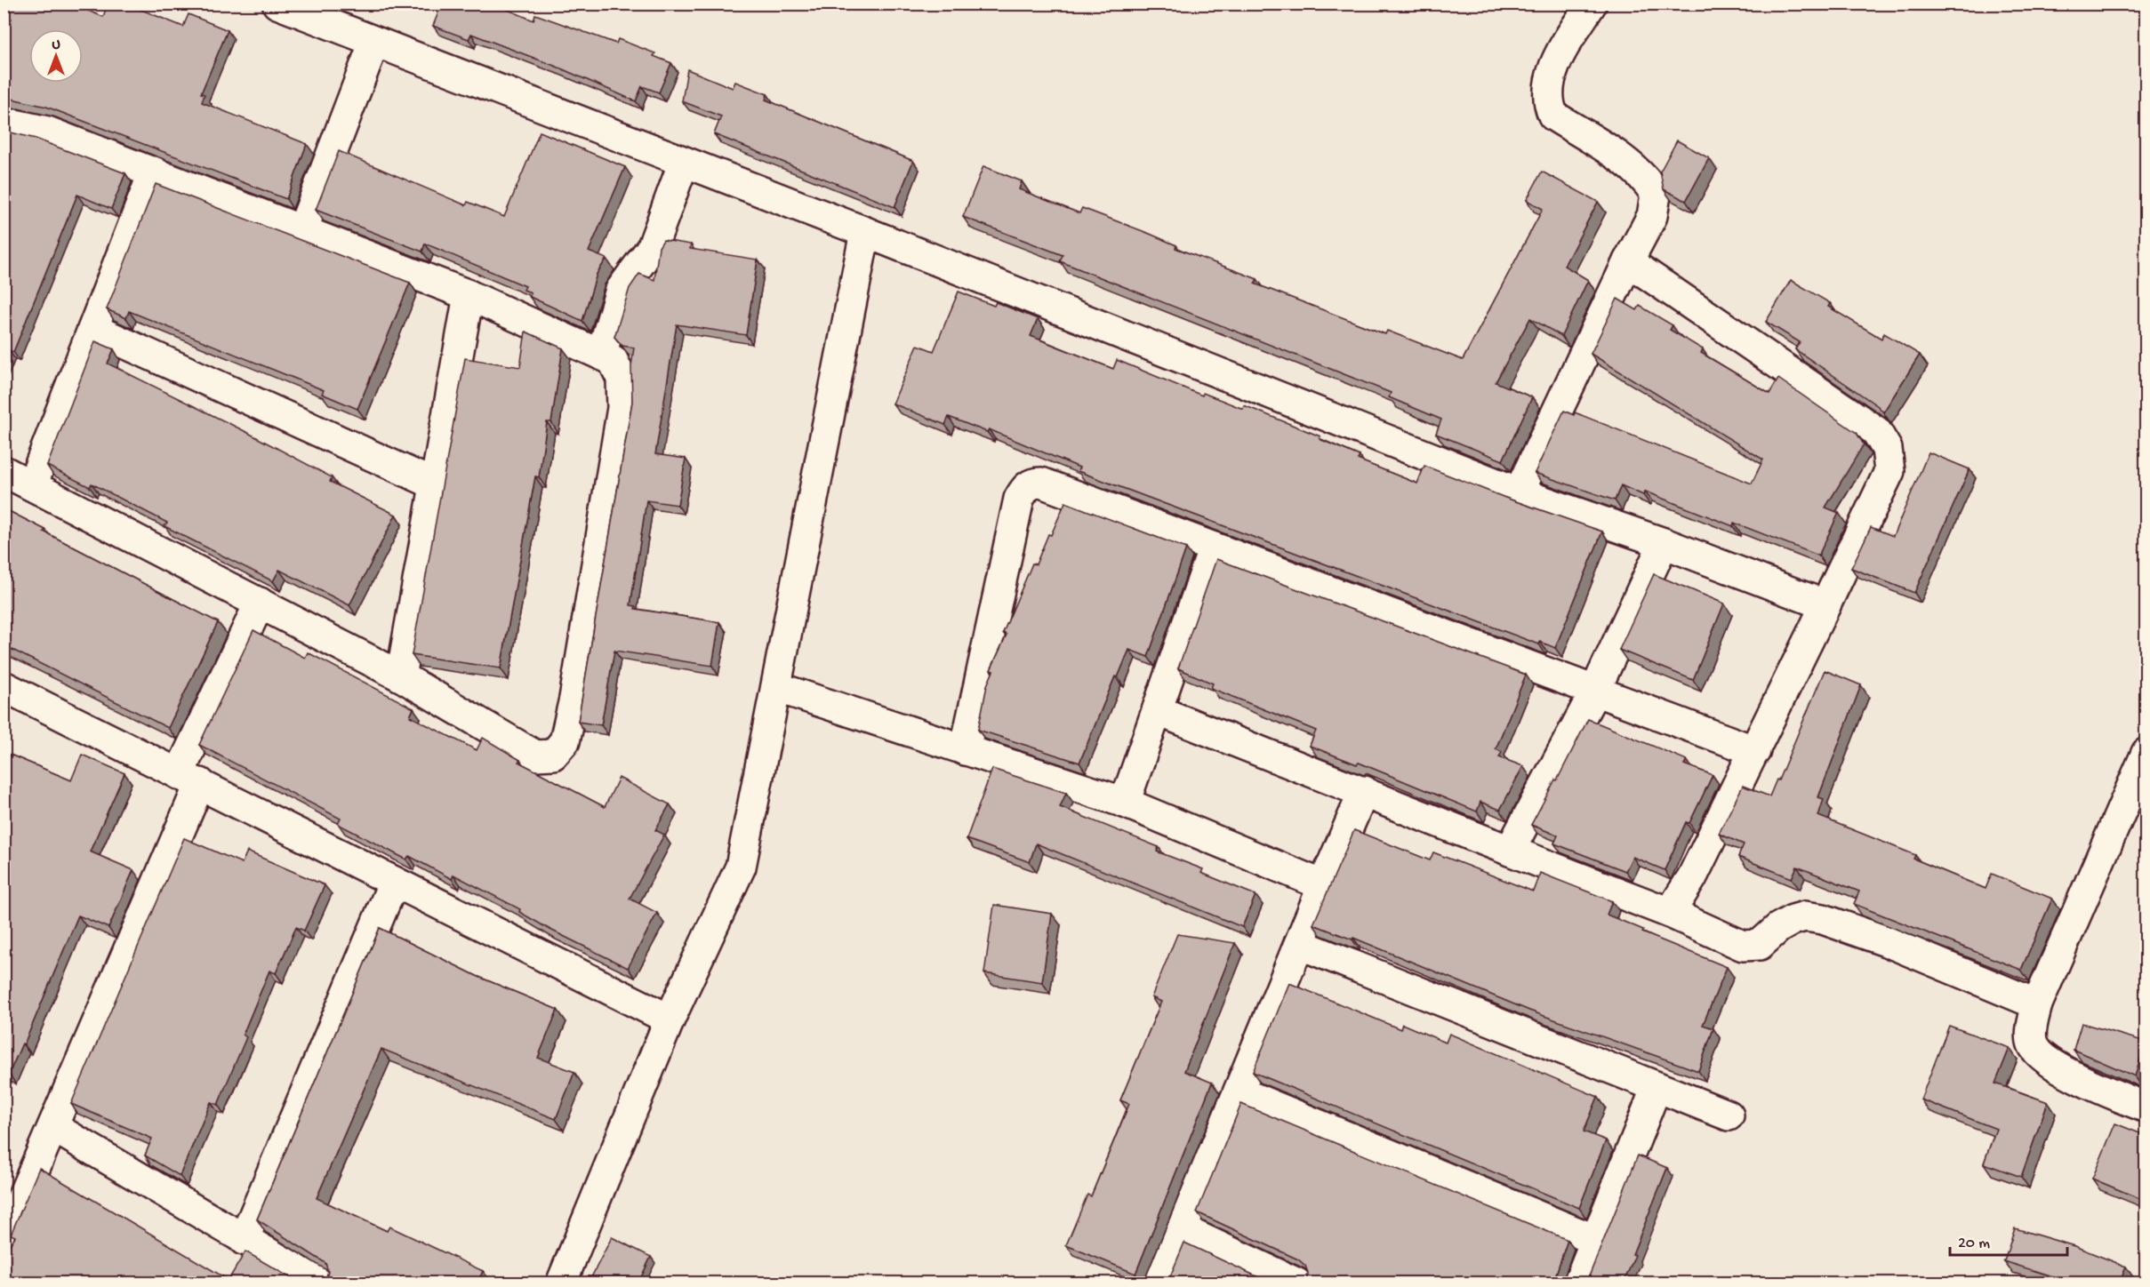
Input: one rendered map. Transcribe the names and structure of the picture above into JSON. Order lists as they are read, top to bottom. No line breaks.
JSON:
{"scale_bar":"20 m","north":"top"}
